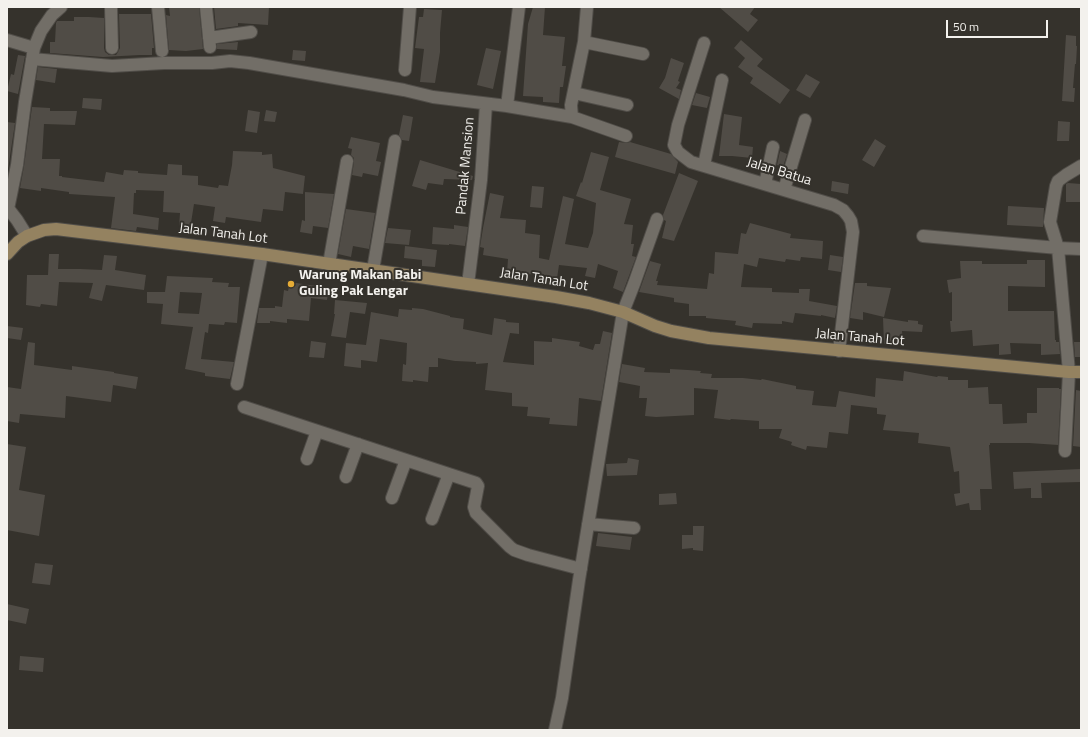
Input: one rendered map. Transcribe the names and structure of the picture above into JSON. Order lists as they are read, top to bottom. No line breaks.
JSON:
{"streets":{"main road":["Jalan Tanah Lot"],"street":["Pandak Mansion","Jalan Batua"]},"crossings":[["Pandak Mansion","Jalan Tanah Lot"],["Jalan Batua","Jalan Tanah Lot"]],"places":["Warung Makan Babi Guling Pak Lengar"],"scale_bar":"50 m"}
